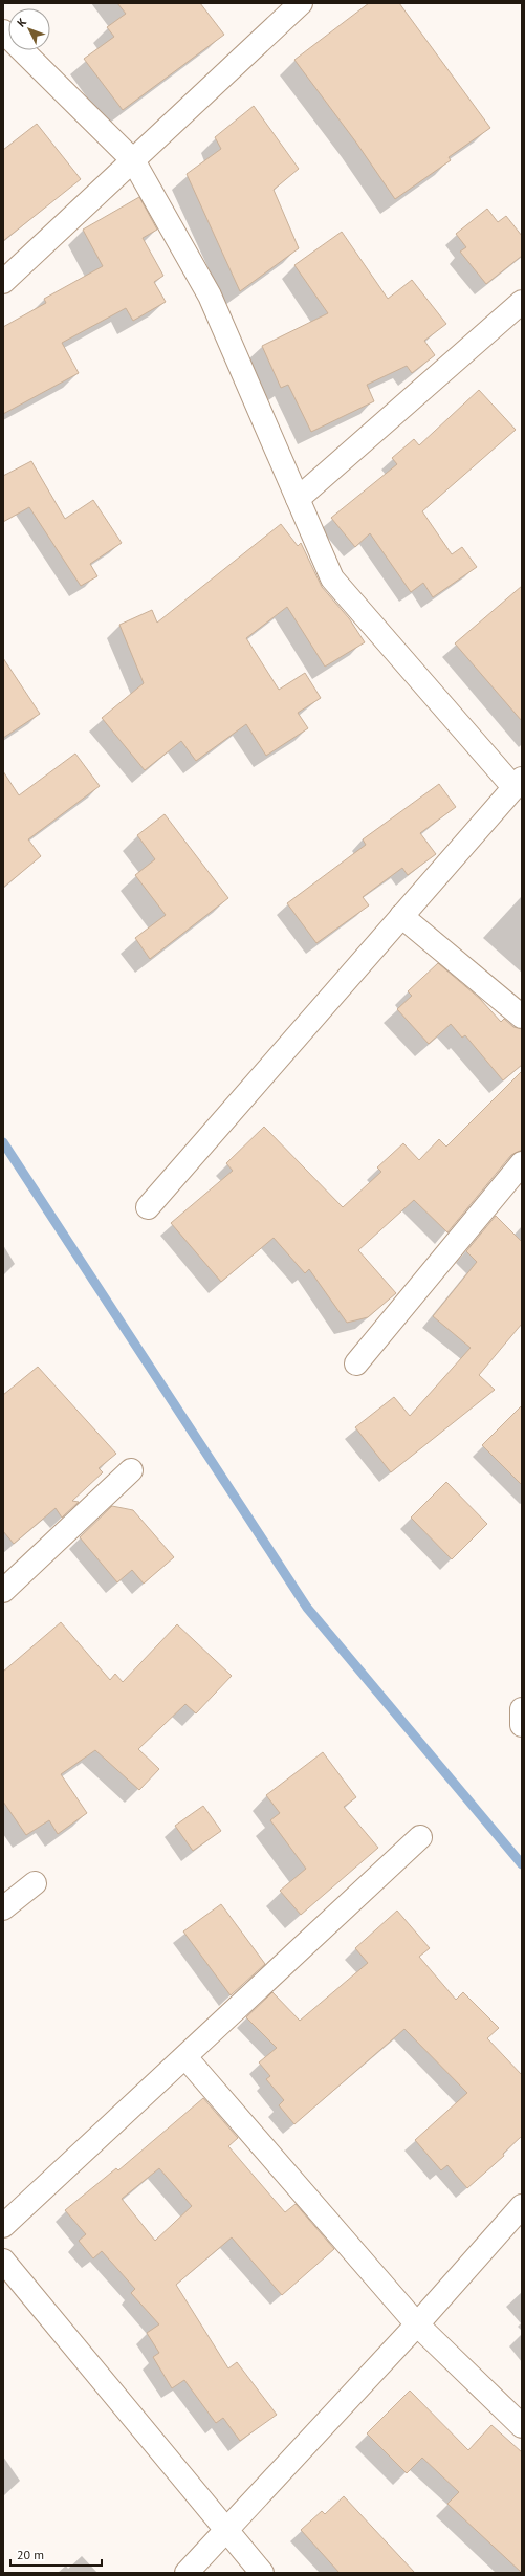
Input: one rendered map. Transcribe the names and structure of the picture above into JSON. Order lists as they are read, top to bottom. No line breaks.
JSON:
{"scale_bar":"20 m","north":"top left"}
